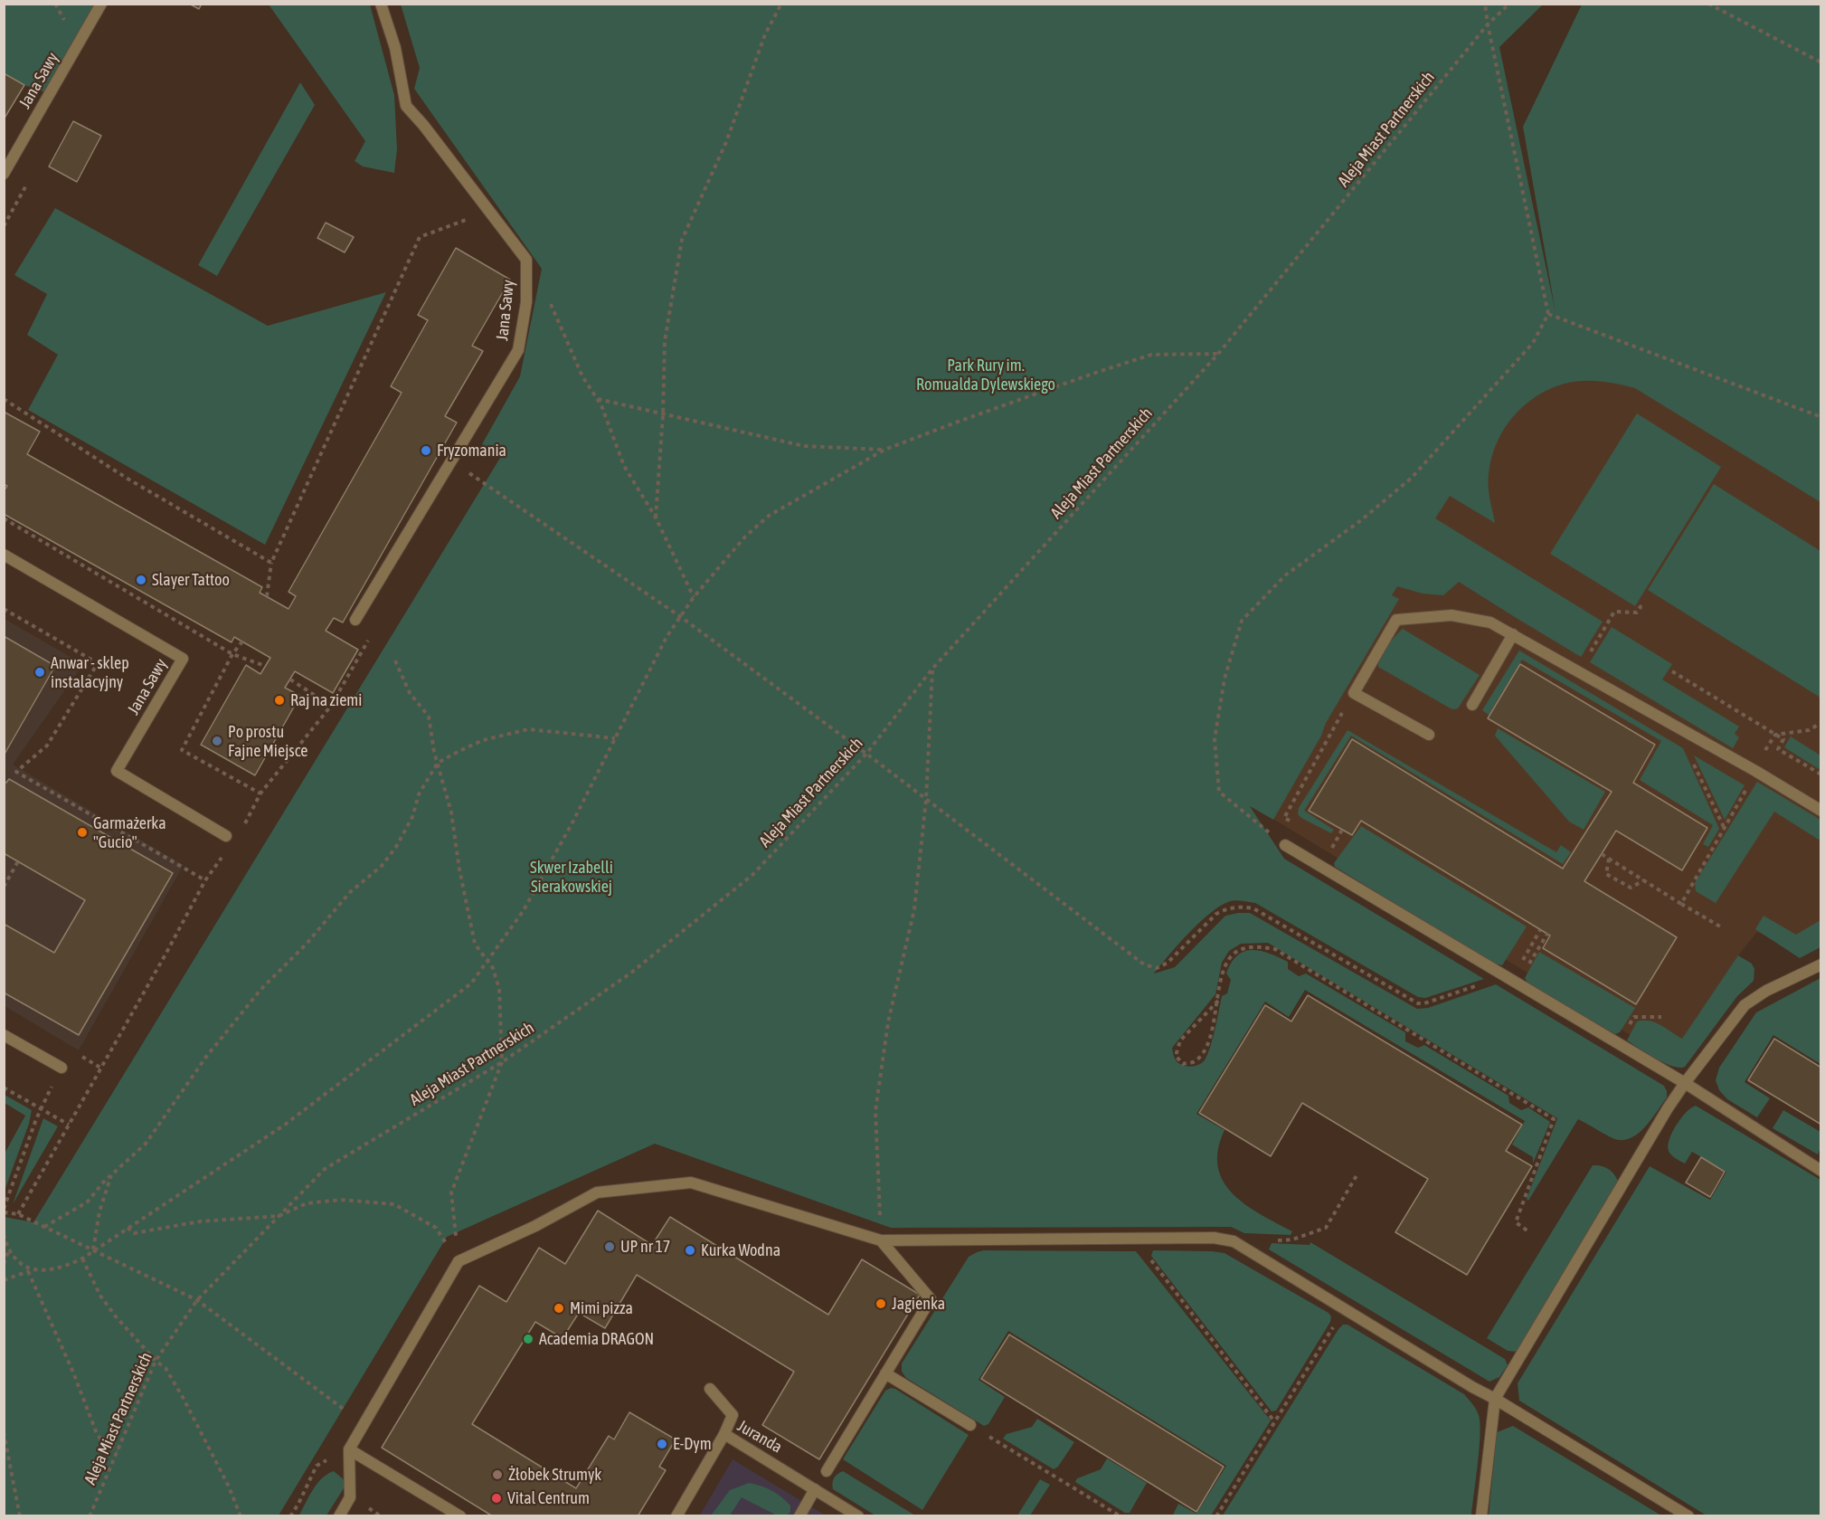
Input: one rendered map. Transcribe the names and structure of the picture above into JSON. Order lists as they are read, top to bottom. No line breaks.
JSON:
{"streets":{"street":["Jana Sawy","Juranda"],"path":["Aleja Miast Partnerskich"]},"parks":["Park Rury im. Romualda Dylewskiego","Skwer Izabelli Sierakowskiej"],"places":["Fryzomania","Slayer Tattoo","Anwar - sklep instalacyjny","Raj na ziemi","Po prostu Fajne Miejsce","Garmażerka \"Gucio\"","UP nr 17","Kurka Wodna","Jagienka","Mimi pizza","Academia DRAGON","E-Dym","Żłobek Strumyk","Vital Centrum"]}
